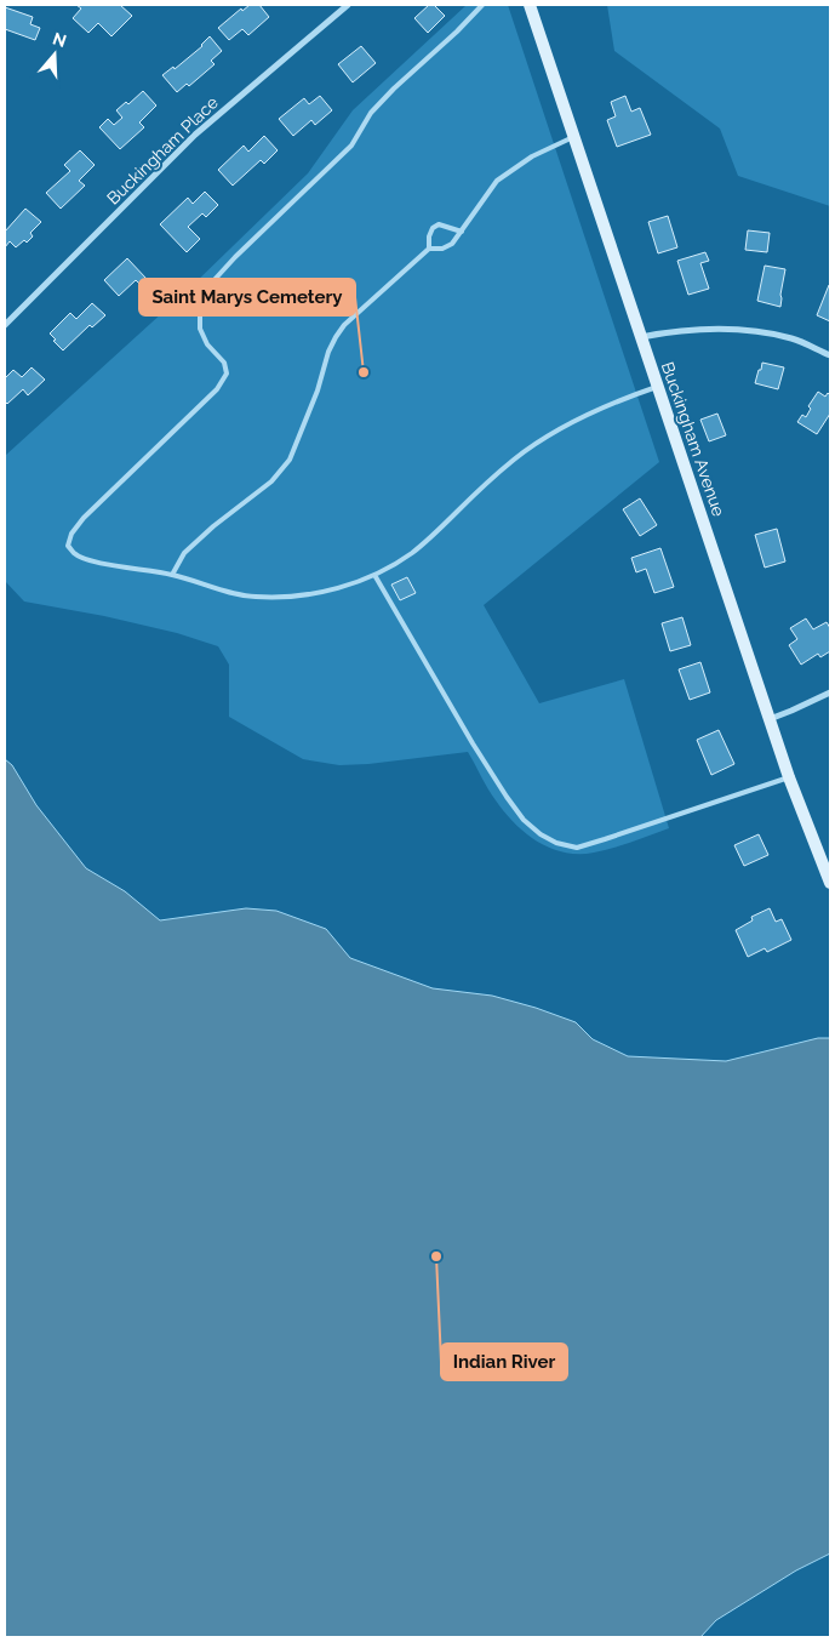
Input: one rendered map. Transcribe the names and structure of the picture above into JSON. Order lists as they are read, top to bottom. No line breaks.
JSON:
{"streets":{"main road":["Buckingham Avenue"],"street":["Buckingham Place"]},"places":["Saint Marys Cemetery","Indian River"],"north":"top"}
